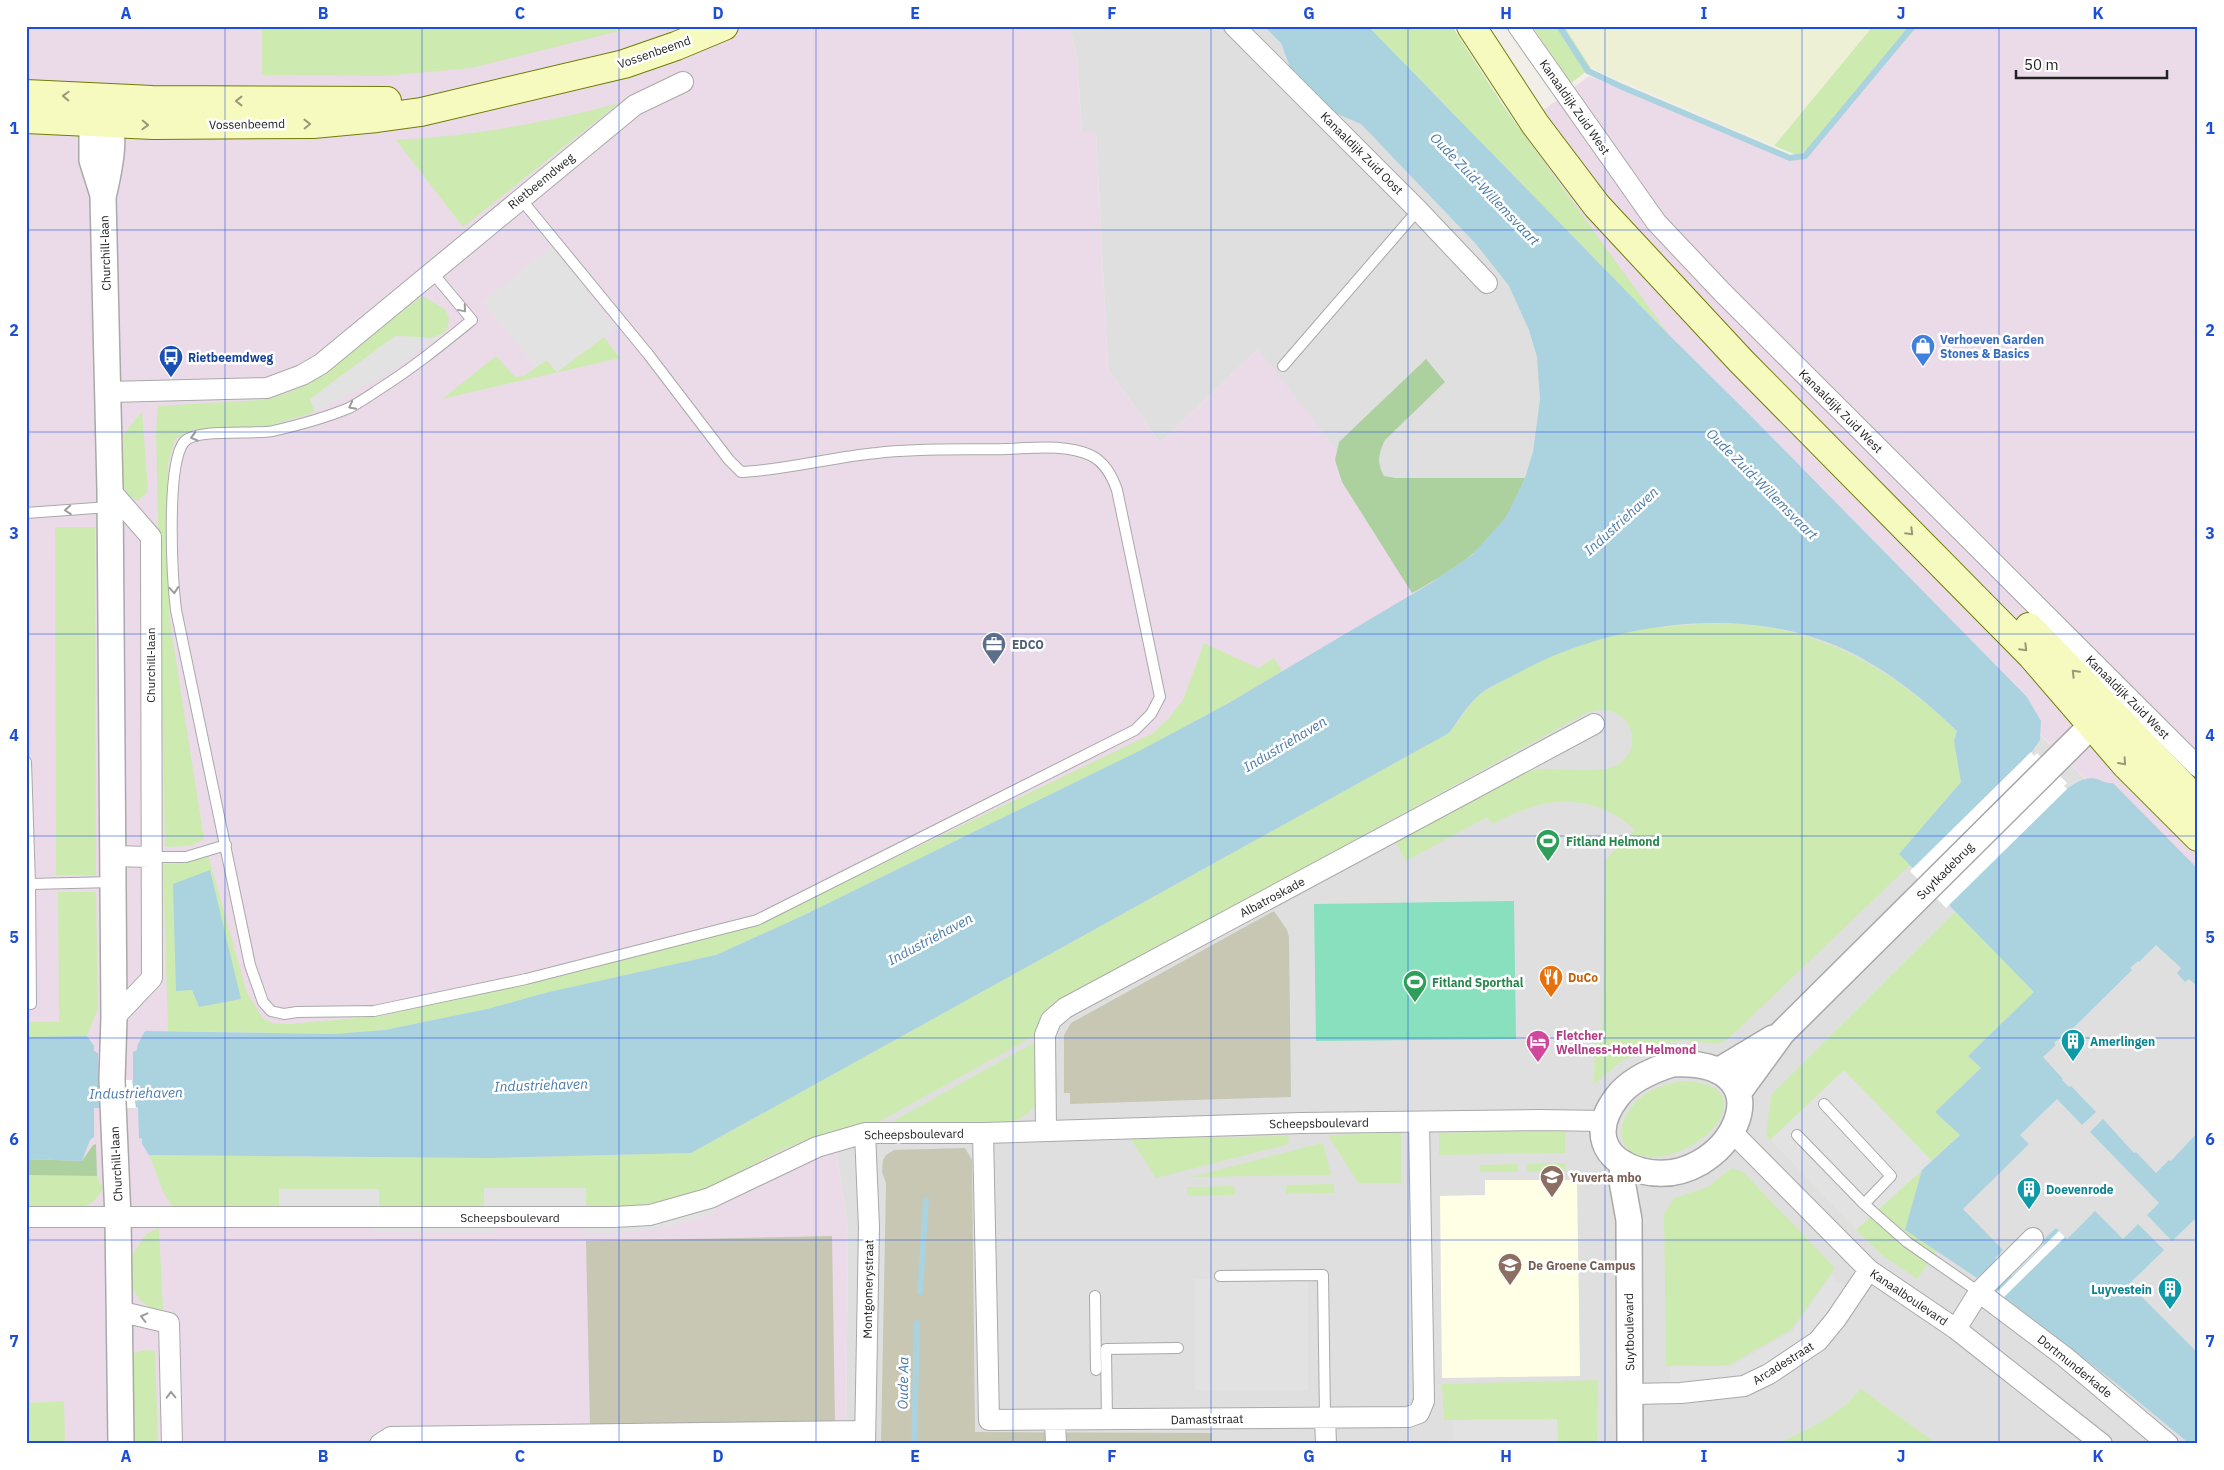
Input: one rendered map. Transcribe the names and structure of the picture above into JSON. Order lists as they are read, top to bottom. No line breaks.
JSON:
{"streets":{"main road":["Vossenbeemd","Kanaaldijk Zuid West"],"street":["Kanaaldijk Zuid Oost","Rietbeemdweg","Churchill-laan","Suytkadebrug","Albatroskade","Scheepsboulevard","Montgomerystraat","Kanaalboulevard","Suytboulevard","Arcadestraat","Dortmunderkade","Damaststraat"]},"crossings":[["Vossenbeemd","Churchill-laan"],["Kanaaldijk Zuid West","Suytkadebrug"],["Rietbeemdweg","Churchill-laan"],["Churchill-laan","Scheepsboulevard"],["Suytkadebrug","Scheepsboulevard"],["Suytkadebrug","Kanaalboulevard"],["Suytkadebrug","Suytboulevard"],["Albatroskade","Scheepsboulevard"],["Scheepsboulevard","Montgomerystraat"],["Scheepsboulevard","Kanaalboulevard"],["Scheepsboulevard","Suytboulevard"],["Scheepsboulevard","Damaststraat"],["Kanaalboulevard","Suytboulevard"],["Kanaalboulevard","Arcadestraat"],["Suytboulevard","Arcadestraat"]],"water":["Oude Zuid-Willemsvaart","Industriehaven","Oude Aa"],"places":{"shop":["Verhoeven Garden Stones & Basics"],"bus stop":["Rietbeemdweg"],"office":["EDCO"],"sports":["Fitland Helmond","Fitland Sporthal"],"restaurant":["DuCo"],"building":["Amerlingen","Doevenrode","Luyvestein"],"hotel":["Fletcher Wellness-Hotel Helmond"],"school or university":["Yuverta mbo","De Groene Campus"]},"scale_bar":"50 m","grid":{"columns":["A","B","C","D","E","F","G","H","I","J","K"],"rows":["1","2","3","4","5","6","7"]}}
